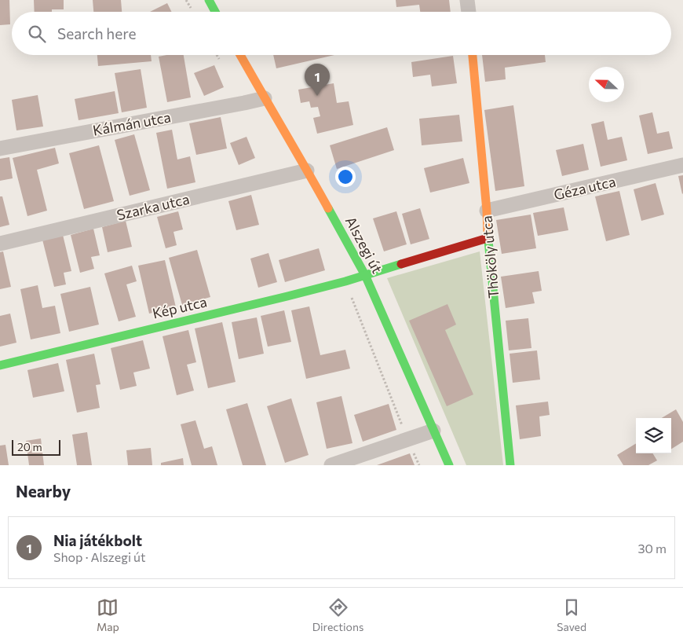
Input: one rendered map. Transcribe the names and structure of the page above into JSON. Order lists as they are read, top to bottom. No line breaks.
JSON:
{"streets":{"street":["Kálmán utca","Géza utca","Szarka utca","Alszegi út","Thököly utca","Kép utca"]},"crossings":[["Kálmán utca","Alszegi út"],["Géza utca","Thököly utca"],["Szarka utca","Alszegi út"],["Alszegi út","Kép utca"]],"scale_bar":"20 m","north":"left","page":{"search":"Search here","pins":"1","scale":"20 m","heading":"Nearby","list":[{"mark":"1","name":"Nia játékbolt","note":"Shop · Alszegi út","value":"30 m"}],"nav":["Map","Directions","Saved"]}}
